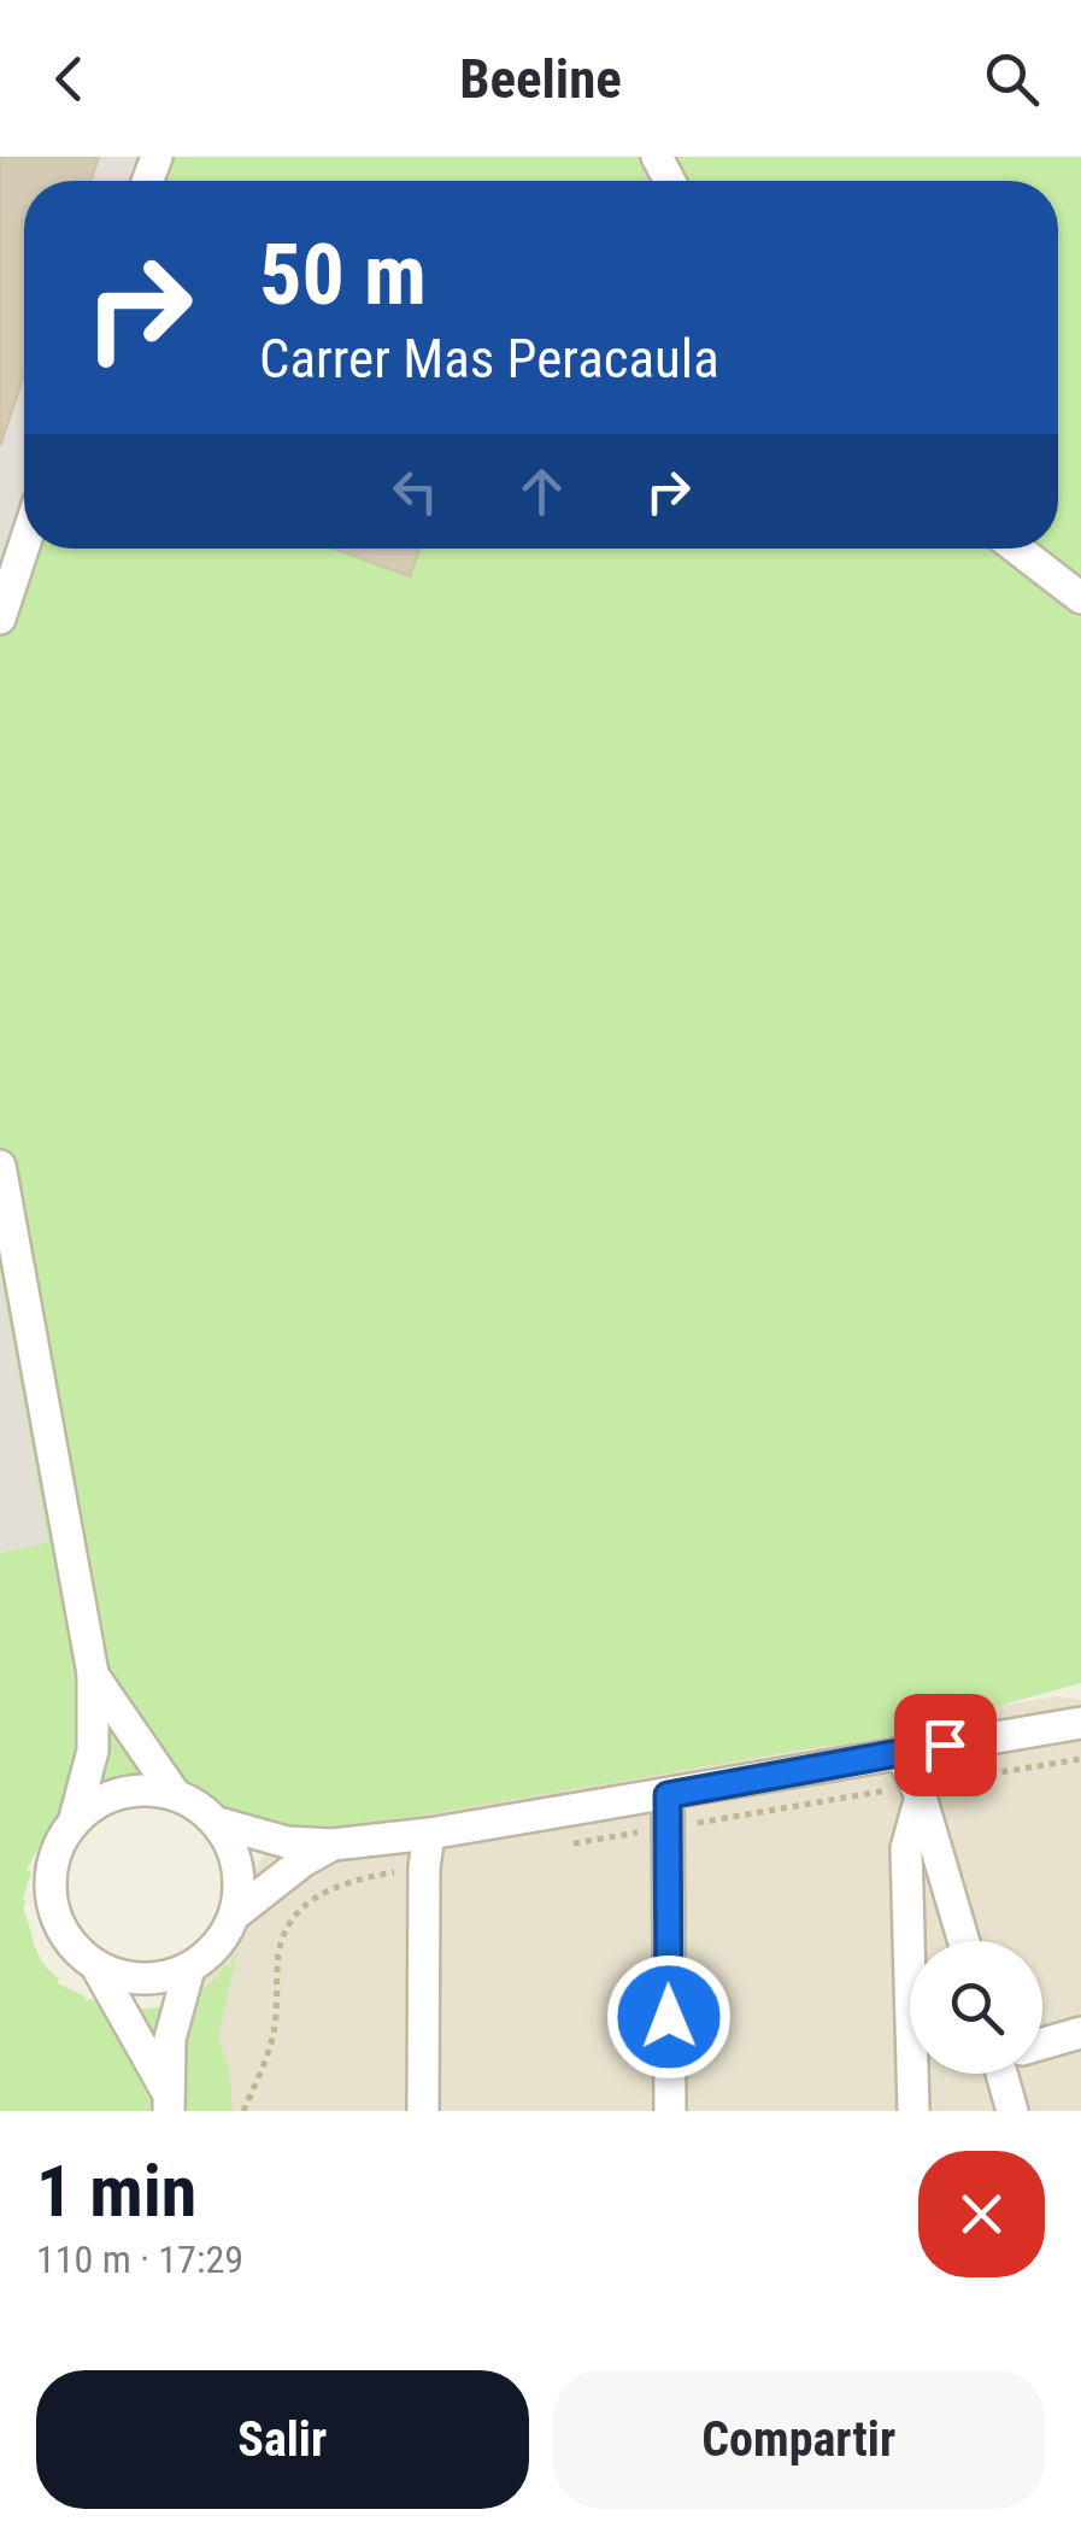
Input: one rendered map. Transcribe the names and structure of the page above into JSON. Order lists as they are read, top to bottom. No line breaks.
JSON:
{"page":{"header":"Beeline","turn":["50 m","Carrer Mas Peracaula"],"heading":["1 min","110 m · 17:29"],"buttons":["Salir","Compartir"]}}
